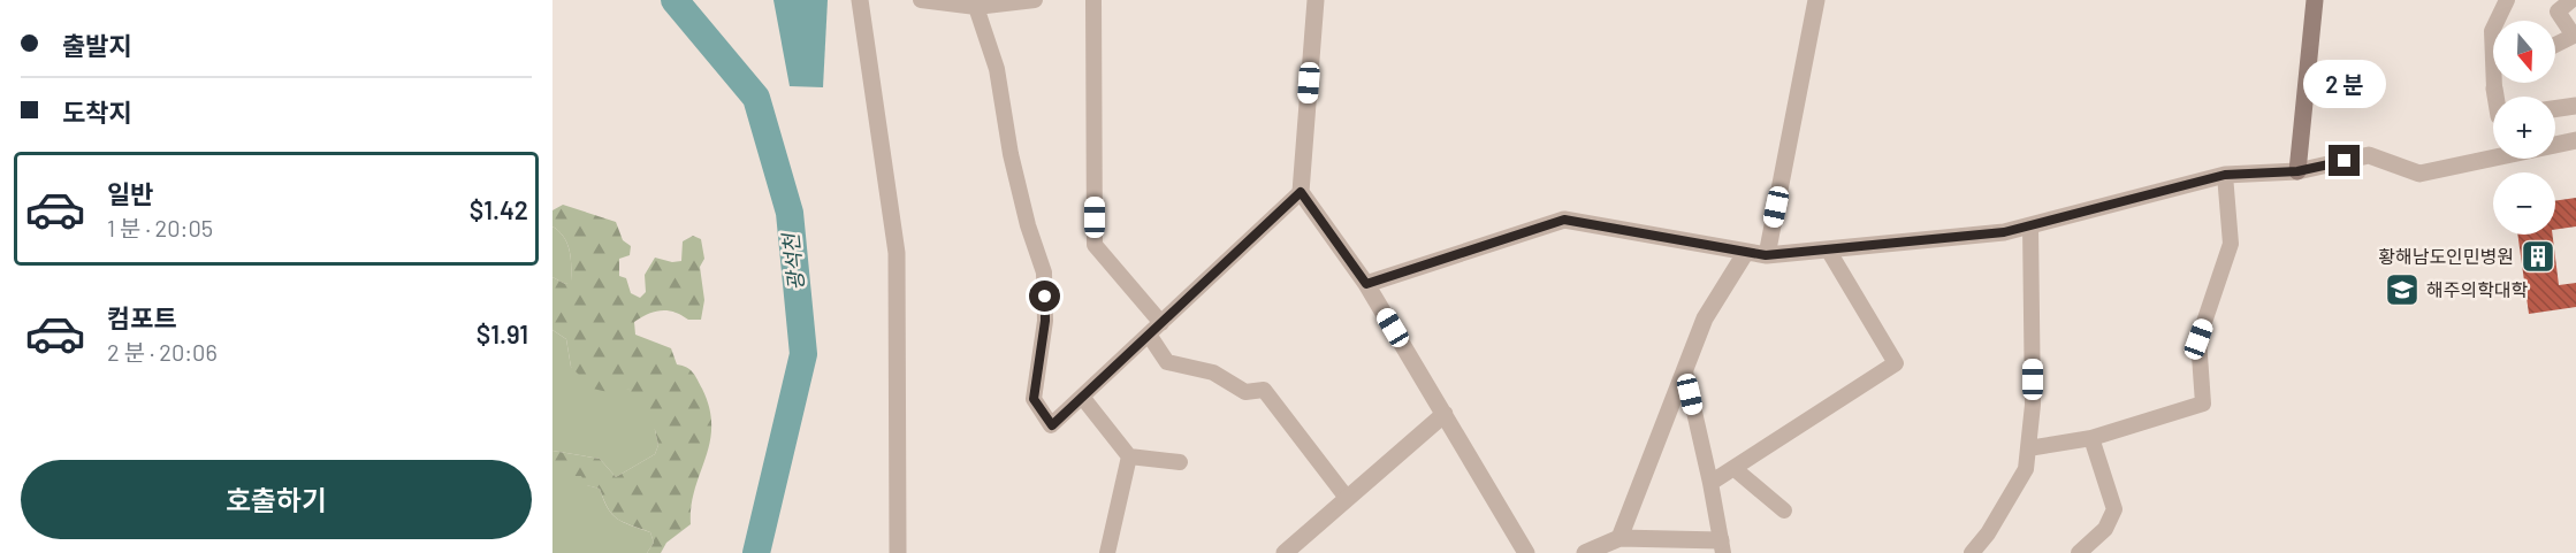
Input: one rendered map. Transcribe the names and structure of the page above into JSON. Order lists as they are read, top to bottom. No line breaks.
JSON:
{"water":["광석천"],"places":{"building":["황해남도인민병원"],"school or university":["해주의학대학"]},"north":"bottom","page":{"banner":["출발지","도착지"],"map_buttons":["+","−"],"bubble":"2 분","list":[{"name":"일반","note":"1 분 · 20:05","value":"$1.42"},{"name":"컴포트","note":"2 분 · 20:06","value":"$1.91"}],"buttons":"호출하기"}}
